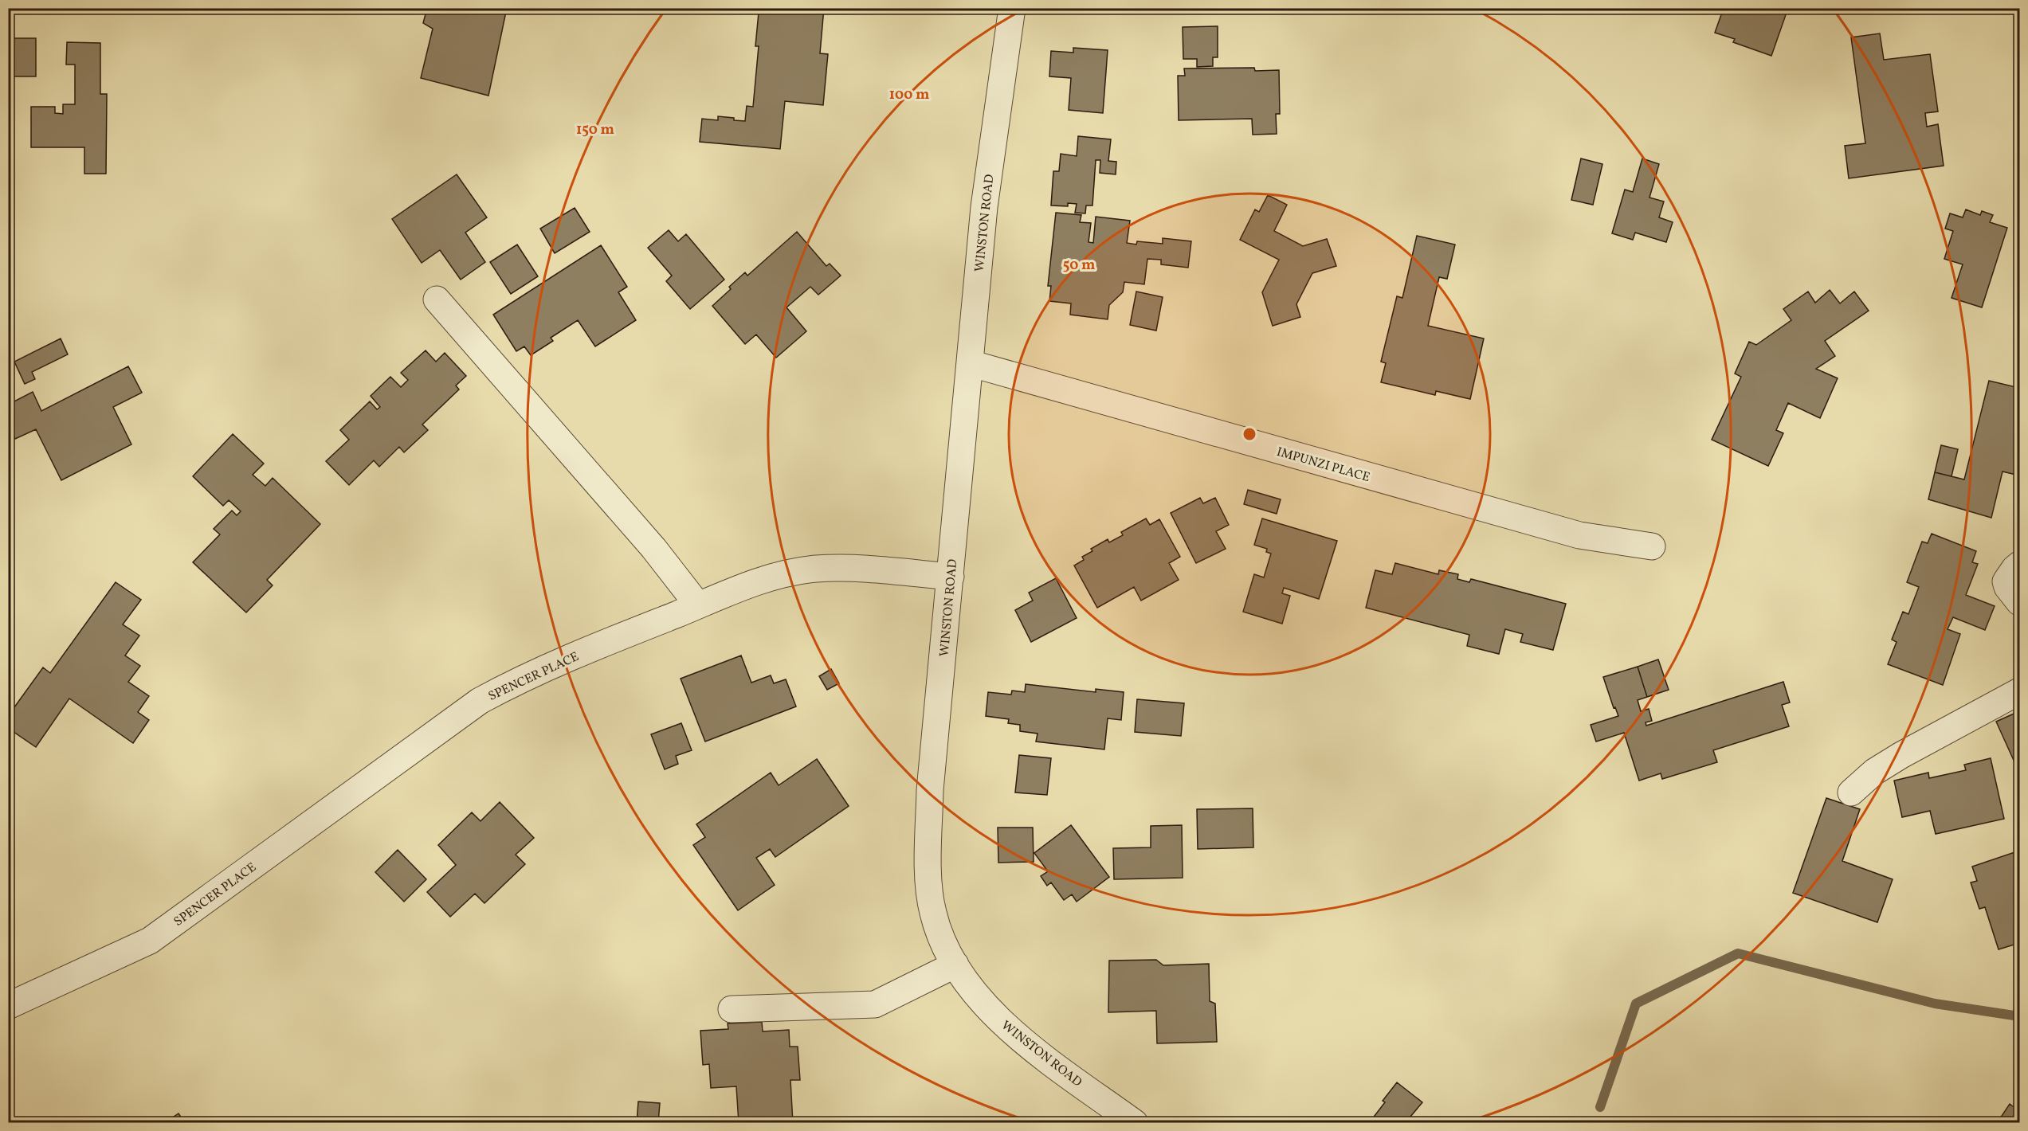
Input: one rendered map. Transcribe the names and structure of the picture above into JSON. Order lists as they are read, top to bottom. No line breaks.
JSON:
{"streets":{"street":["WINSTON ROAD","IMPUNZI PLACE","SPENCER PLACE"]},"crossings":[["WINSTON ROAD","IMPUNZI PLACE"],["WINSTON ROAD","SPENCER PLACE"]],"rings":["100 m","150 m","50 m"]}
